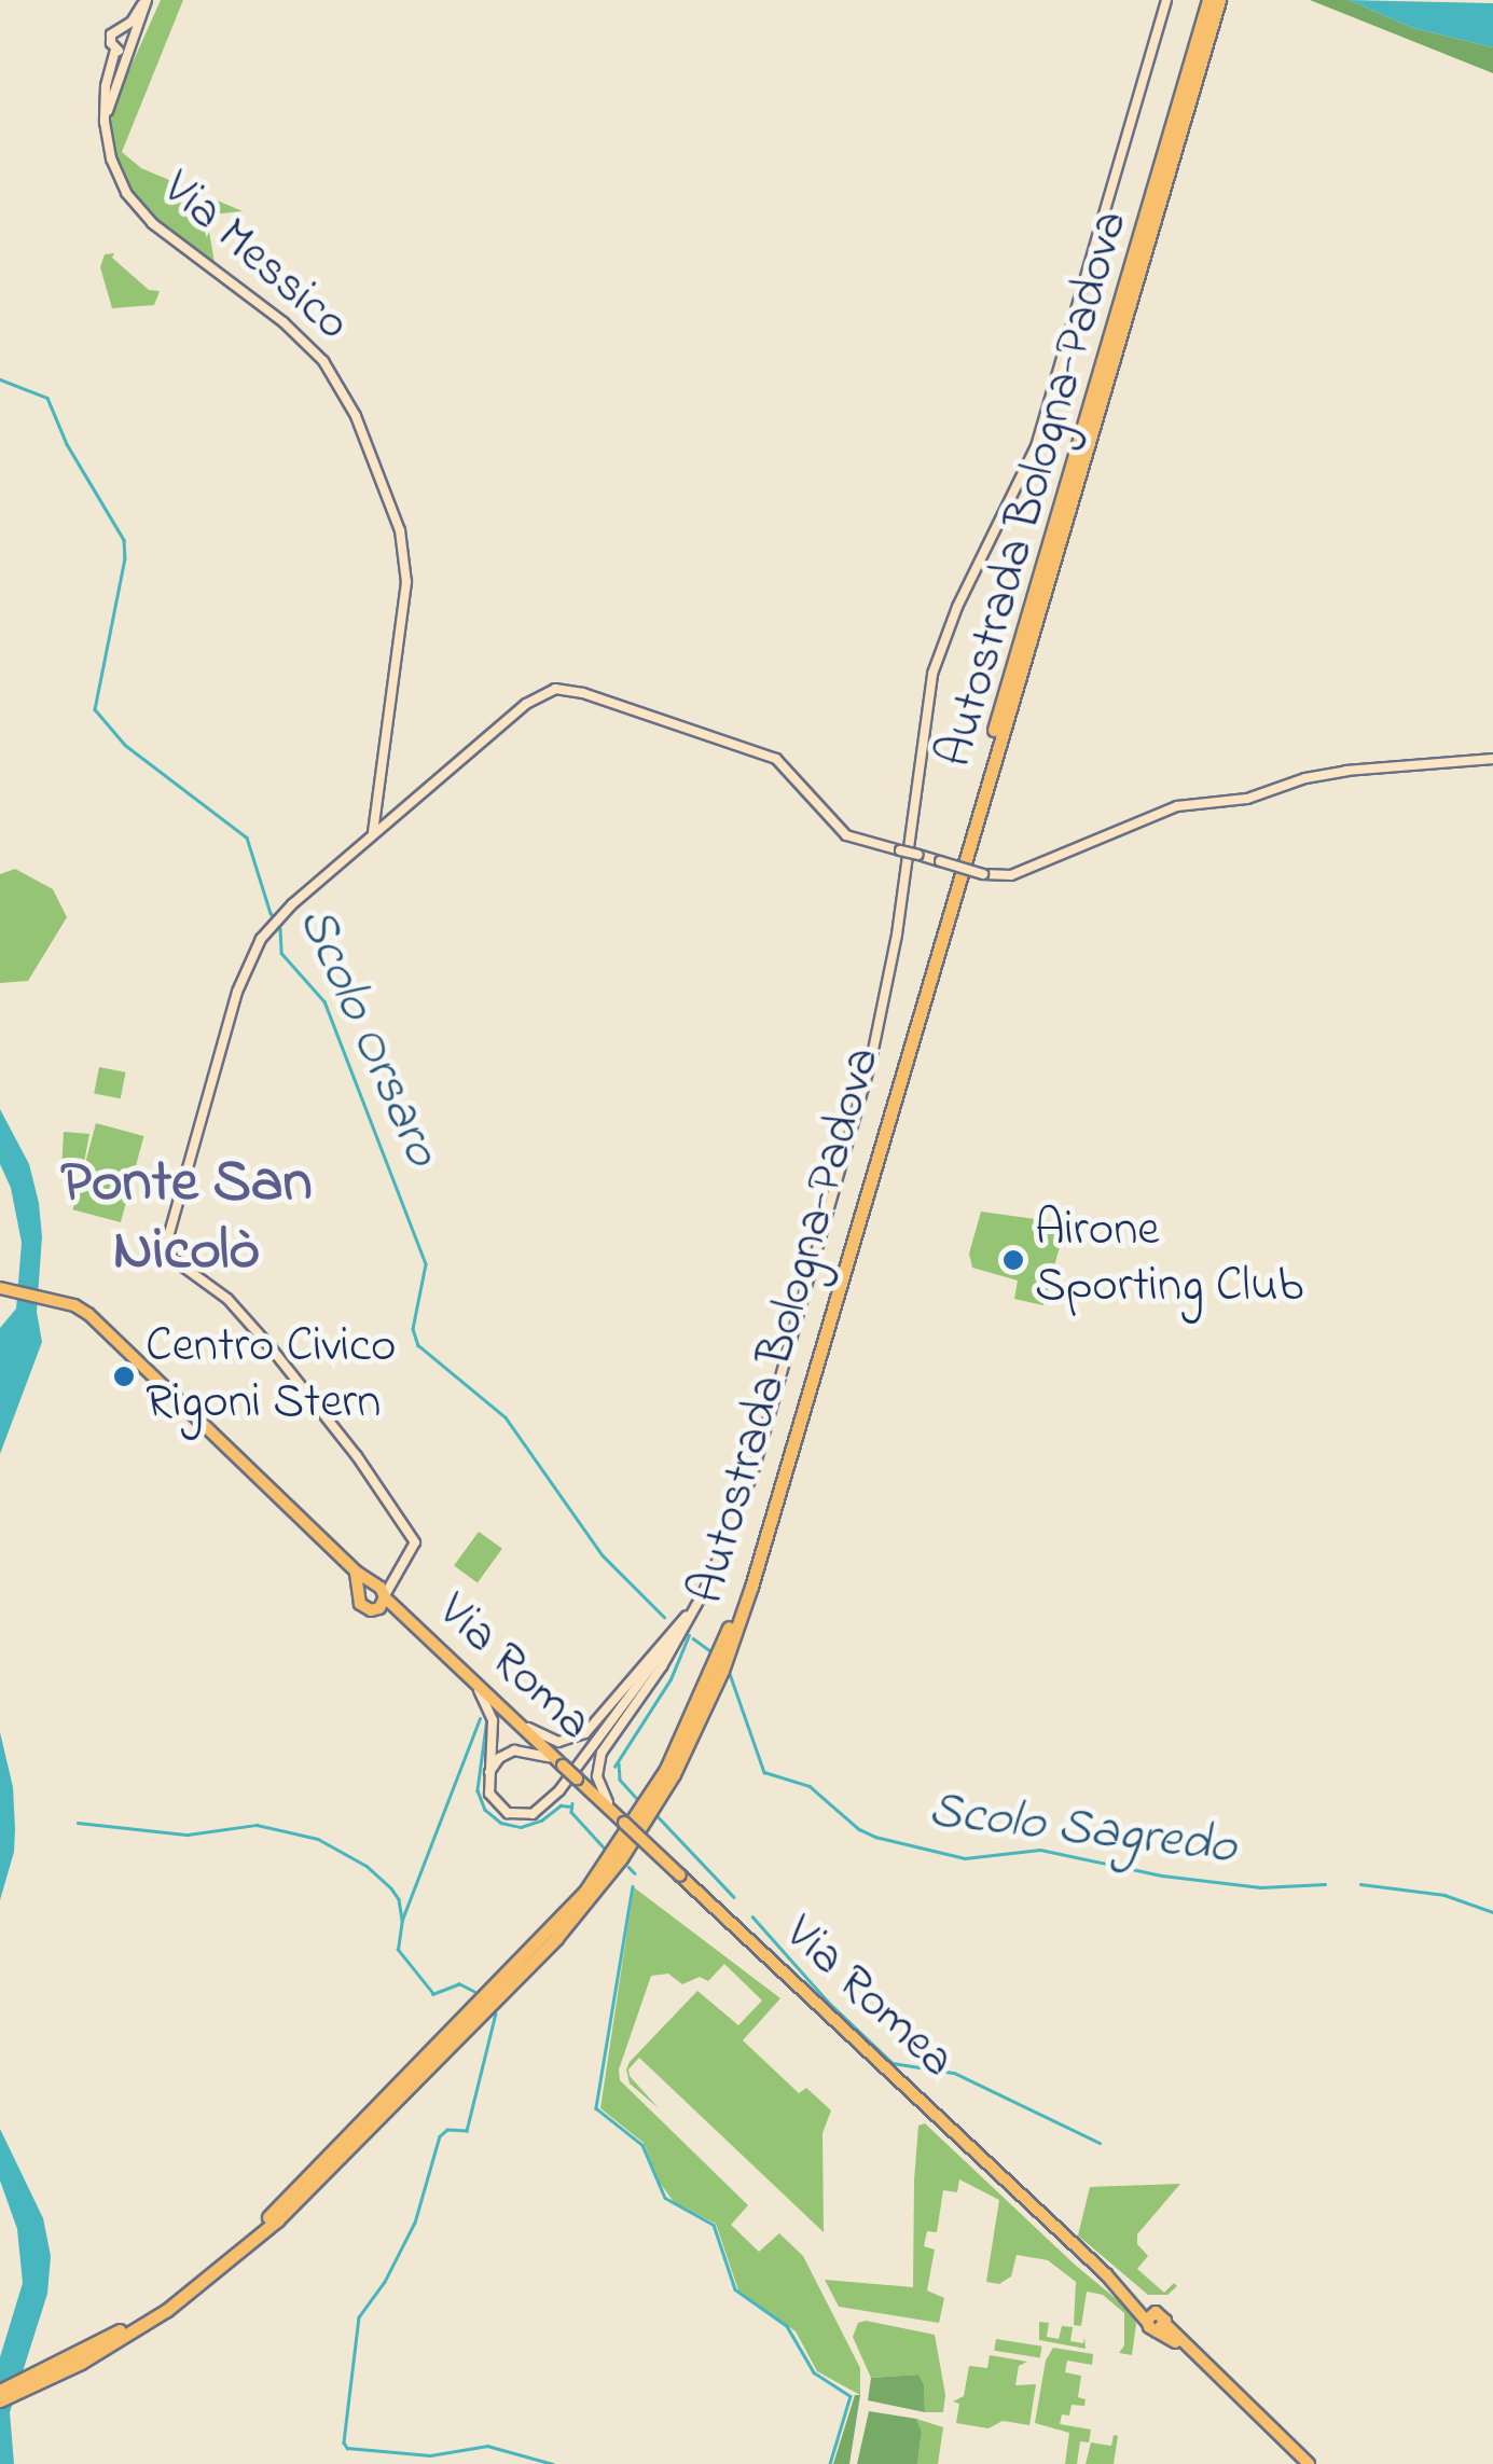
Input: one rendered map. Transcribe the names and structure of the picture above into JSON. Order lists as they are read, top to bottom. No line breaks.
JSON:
{"streets":{"highway":["Autostrada Bologna-Padova"],"main road":["Via Roma","Via Romea"],"street":["Via Messico"]},"crossings":[["Via Roma","Via Romea"]],"districts":["Ponte San Nicolò"],"water":["Scolo Orsaro","Scolo Sagredo"],"places":["Airone Sporting Club","Centro Civico Rigoni Stern"]}
